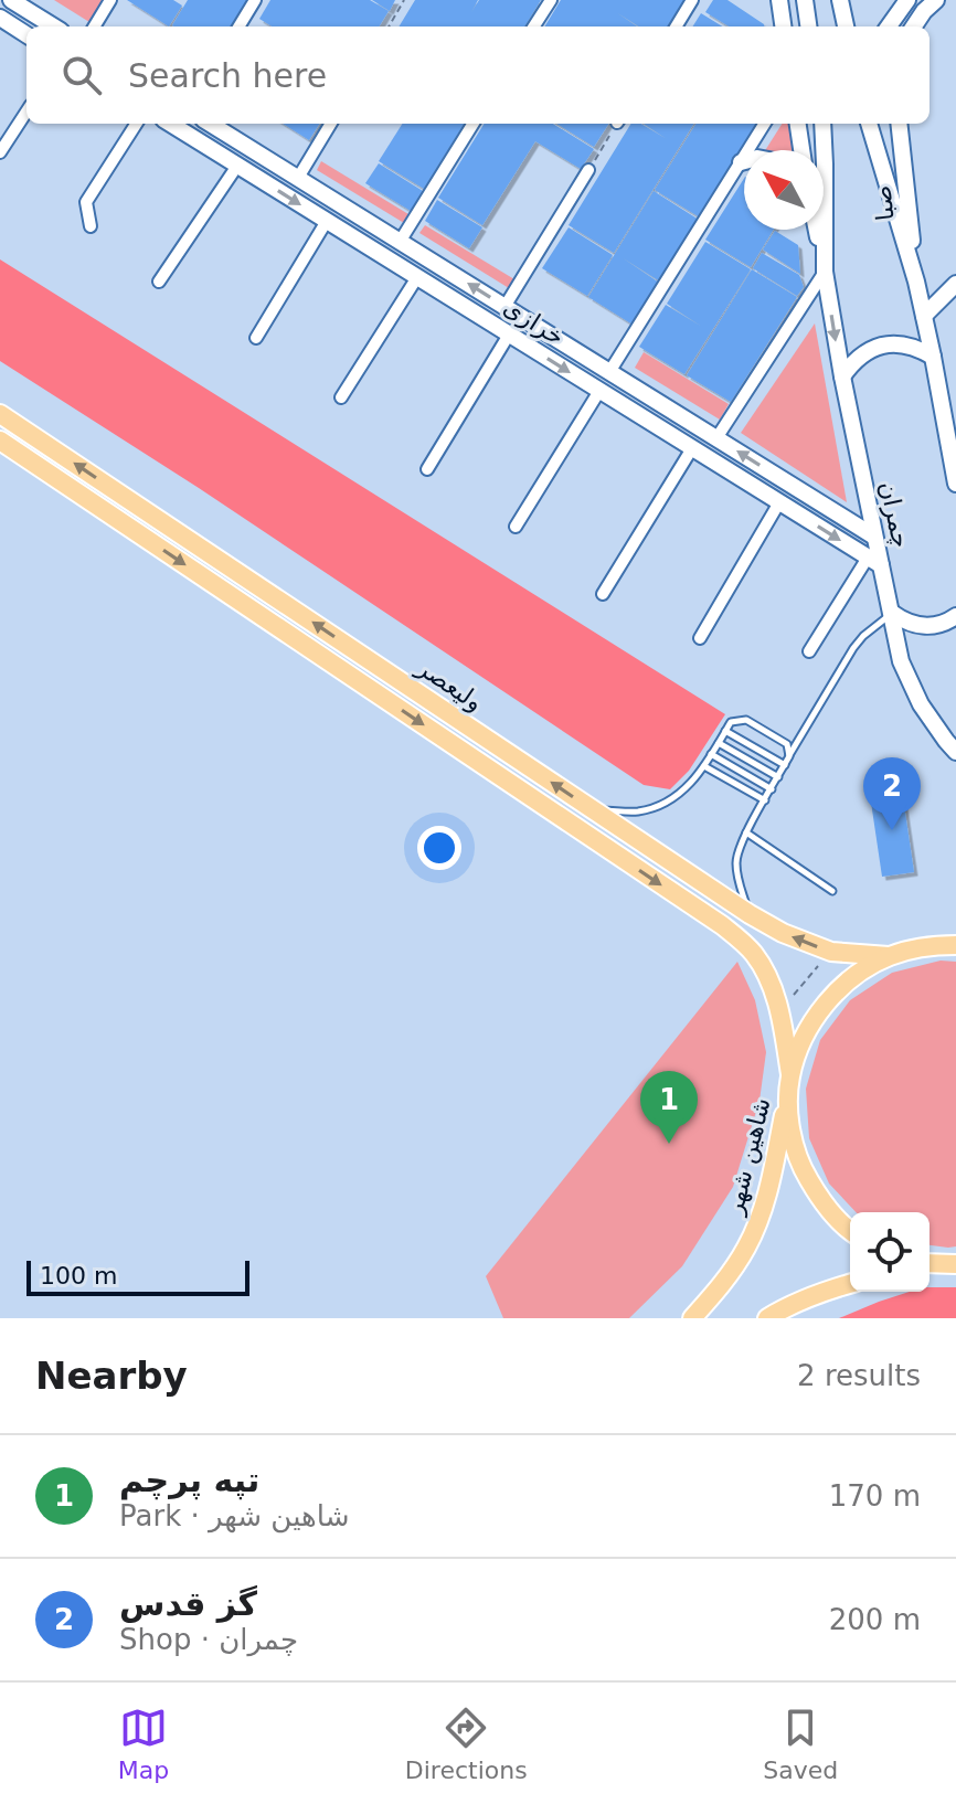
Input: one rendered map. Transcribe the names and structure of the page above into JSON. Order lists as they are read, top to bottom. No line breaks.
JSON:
{"streets":{"main road":["ولیعصر","شاهین شهر"],"street":["صبا","خرازی","چمران"]},"crossings":[["خرازی","چمران"],["ولیعصر","شاهین شهر"]],"scale_bar":"100 m","north":"top left","page":{"search":"Search here","pins":["2","1"],"scale":"100 m","heading":["Nearby","2 results"],"list":[{"mark":"1","name":"تپه پرچم","note":"Park · شاهین شهر","value":"170 m"},{"mark":"2","name":"گز قدس","note":"Shop · چمران","value":"200 m"}],"nav":["Map","Directions","Saved"]}}
